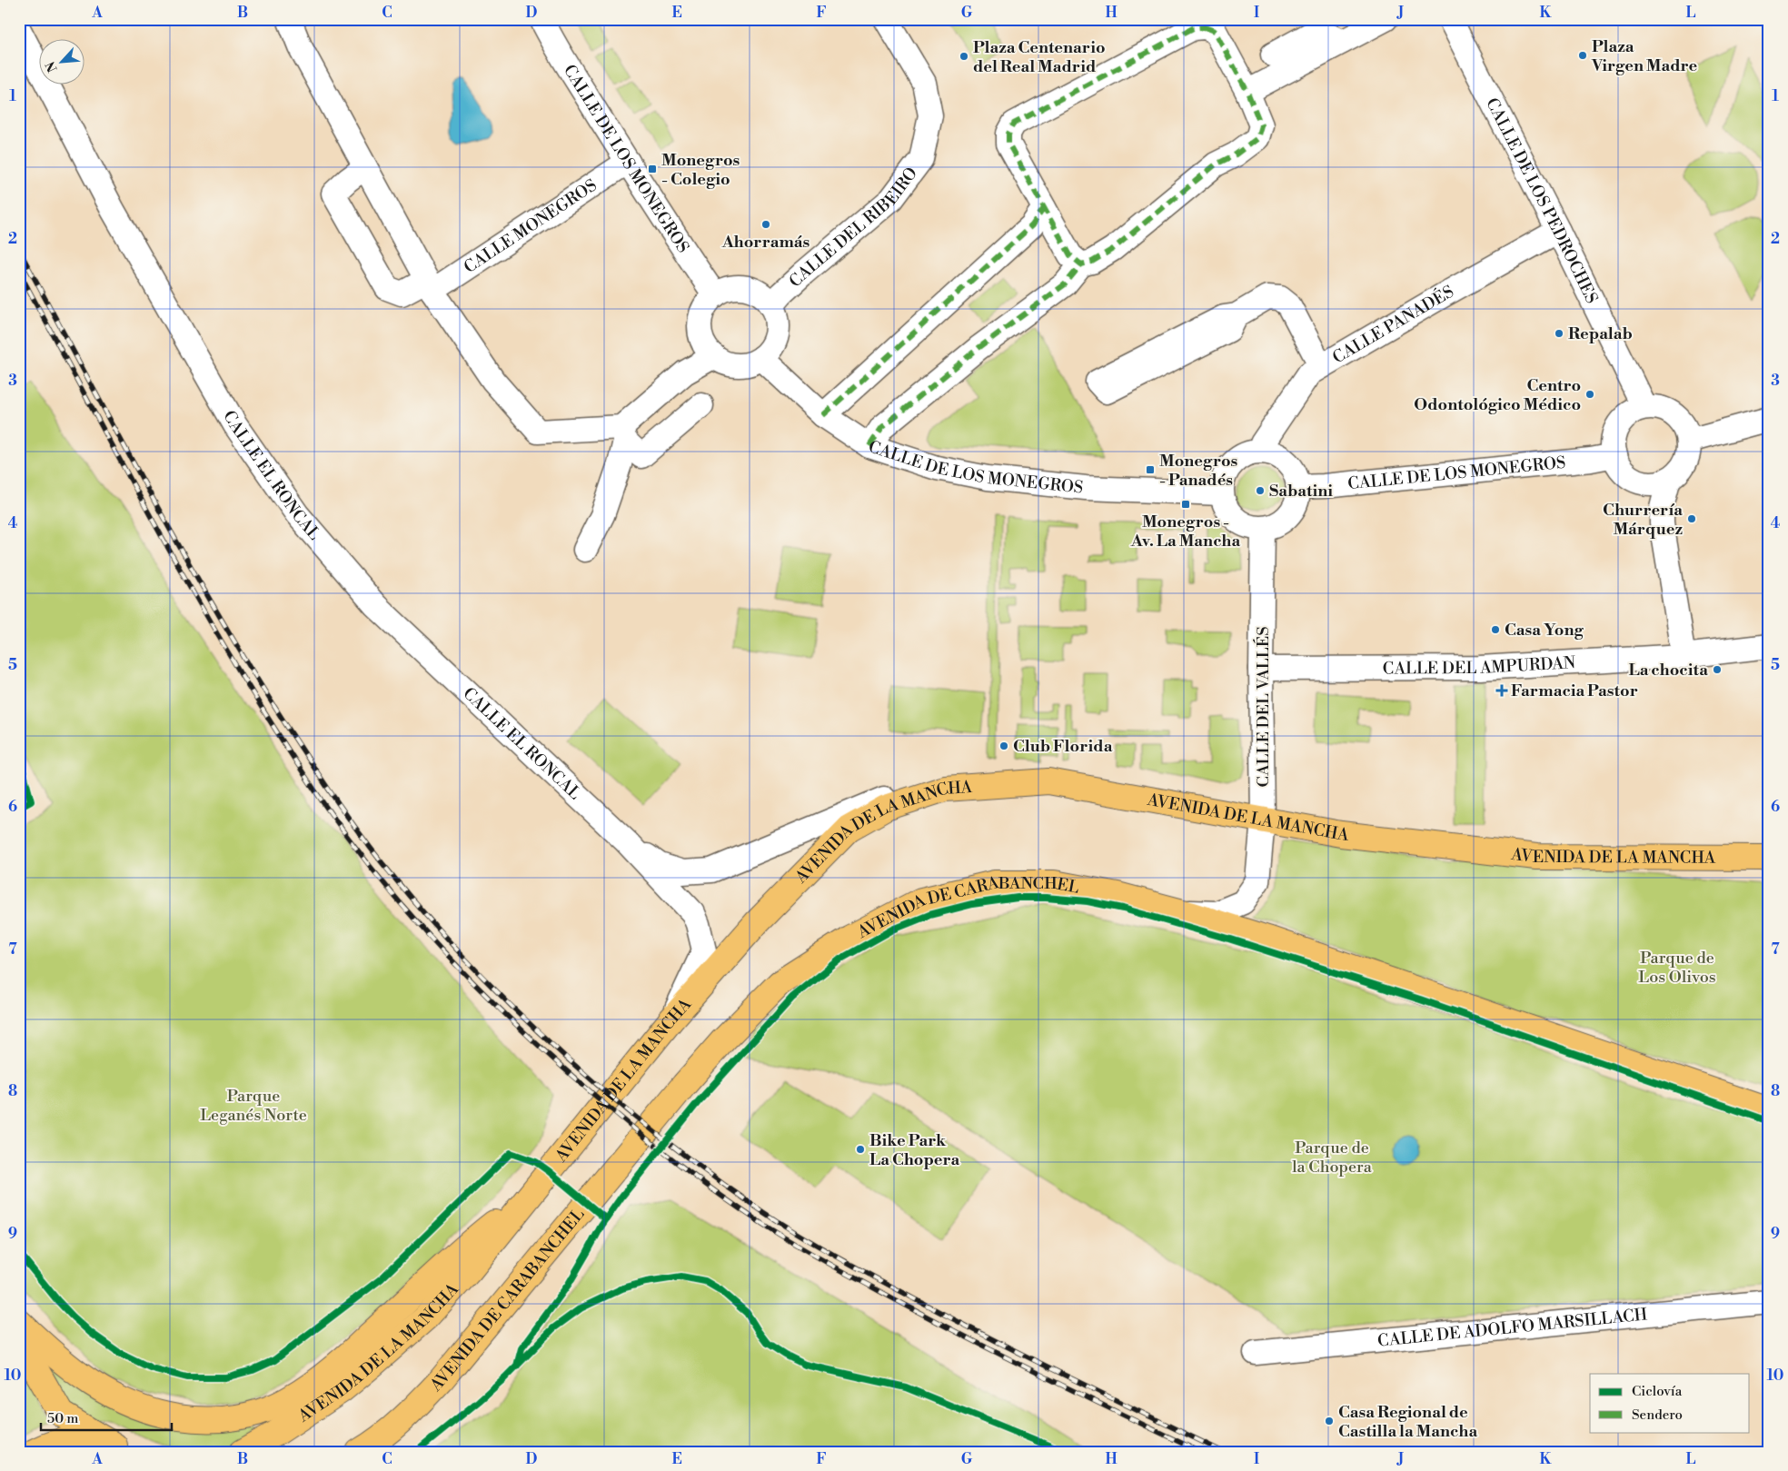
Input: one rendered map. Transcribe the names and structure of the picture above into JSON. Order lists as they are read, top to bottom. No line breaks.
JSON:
{"streets":{"main road":["AVENIDA DE LA MANCHA","AVENIDA DE CARABANCHEL"],"street":["CALLE DE LOS MONEGROS","CALLE DE LOS PEDROCHES","CALLE MONEGROS","CALLE DEL RIBEIRO","CALLE PANADÉS","CALLE EL RONCAL","CALLE DEL AMPURDAN","CALLE DEL VALLÉS","CALLE DE ADOLFO MARSILLACH"]},"crossings":[["CALLE DE LOS MONEGROS","CALLE DE LOS PEDROCHES"],["CALLE DE LOS MONEGROS","CALLE MONEGROS"],["CALLE DE LOS MONEGROS","CALLE DEL RIBEIRO"],["CALLE DE LOS MONEGROS","CALLE PANADÉS"],["CALLE DE LOS MONEGROS","CALLE DEL VALLÉS"],["CALLE DE LOS PEDROCHES","CALLE PANADÉS"],["CALLE PANADÉS","CALLE DEL VALLÉS"],["CALLE EL RONCAL","AVENIDA DE LA MANCHA"],["CALLE DEL AMPURDAN","CALLE DEL VALLÉS"],["CALLE DEL VALLÉS","AVENIDA DE LA MANCHA"],["CALLE DEL VALLÉS","AVENIDA DE CARABANCHEL"]],"parks":["Parque de Los Olivos","Parque Leganés Norte","Parque de la Chopera"],"places":{"other":["Plaza Virgen Madre","Plaza Centenario del Real Madrid","Ahorramás","Repalab","Centro Odontológico Médico","Sabatini","Churrería Márquez","Casa Yong","La chocita","Club Florida","Bike Park La Chopera","Casa Regional de Castilla la Mancha"],"transit":["Monegros - Colegio","Monegros - Panadés","Monegros - Av. La Mancha"],"health":["Farmacia Pastor"]},"legend":["Ciclovía","Sendero"],"scale_bar":"50 m","north":"bottom left","grid":{"columns":["A","B","C","D","E","F","G","H","I","J","K","L"],"rows":["1","2","3","4","5","6","7","8","9","10"]}}
